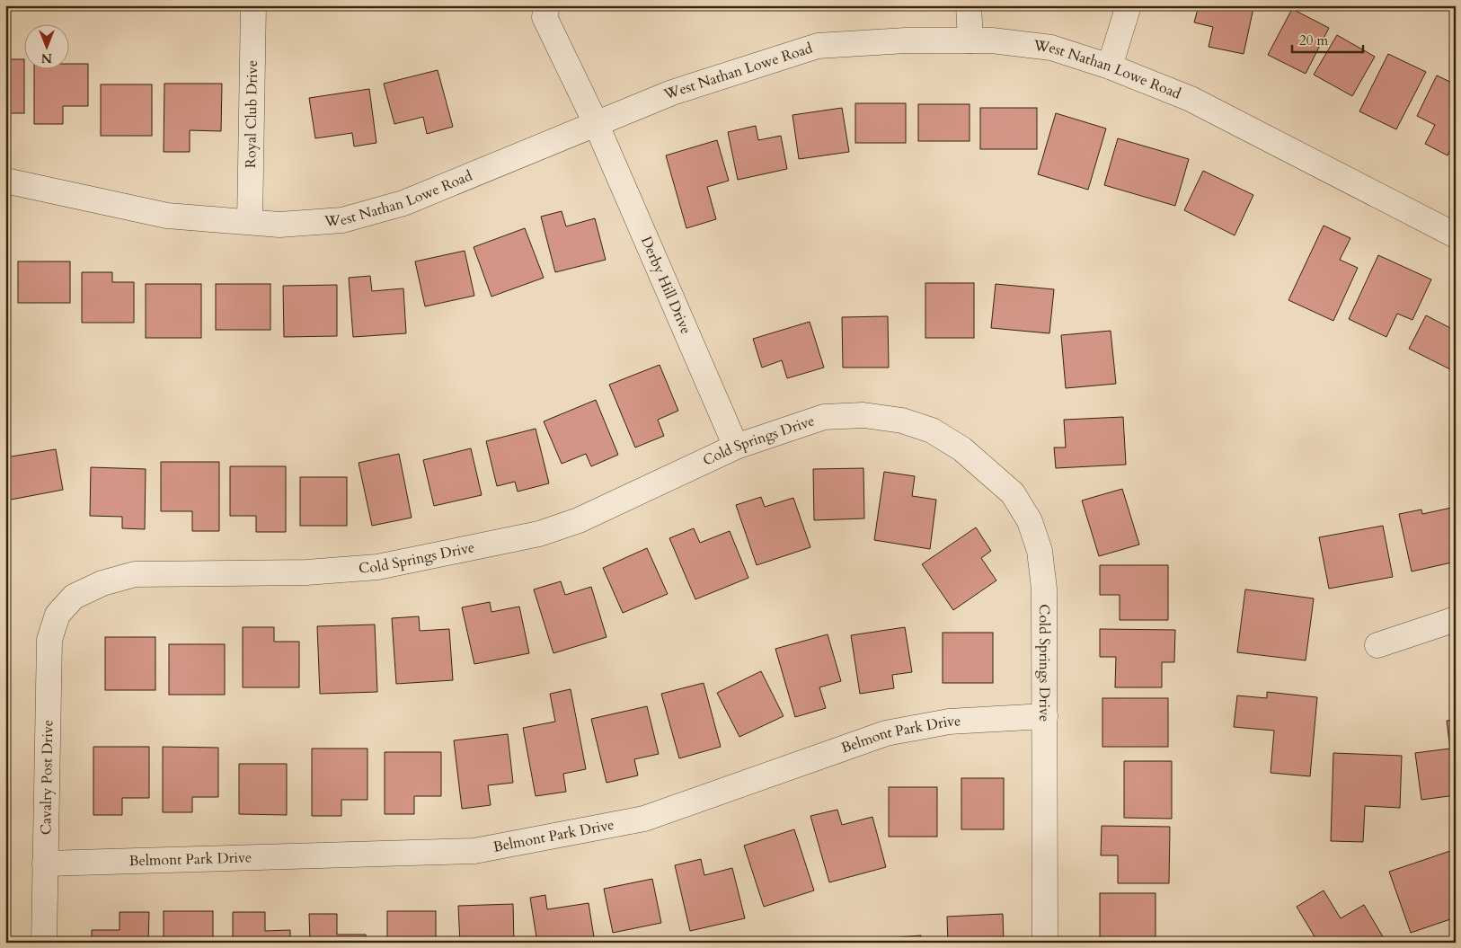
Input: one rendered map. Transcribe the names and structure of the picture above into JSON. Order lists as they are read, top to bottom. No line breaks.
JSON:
{"streets":{"street":["West Nathan Lowe Road","Royal Club Drive","Derby Hill Drive","Cold Springs Drive","Belmont Park Drive","Cavalry Post Drive"]},"crossings":[["West Nathan Lowe Road","Royal Club Drive"],["West Nathan Lowe Road","Derby Hill Drive"],["Derby Hill Drive","Cold Springs Drive"],["Cold Springs Drive","Belmont Park Drive"],["Cold Springs Drive","Cavalry Post Drive"],["Belmont Park Drive","Cavalry Post Drive"]],"scale_bar":"20 m","north":"bottom"}
